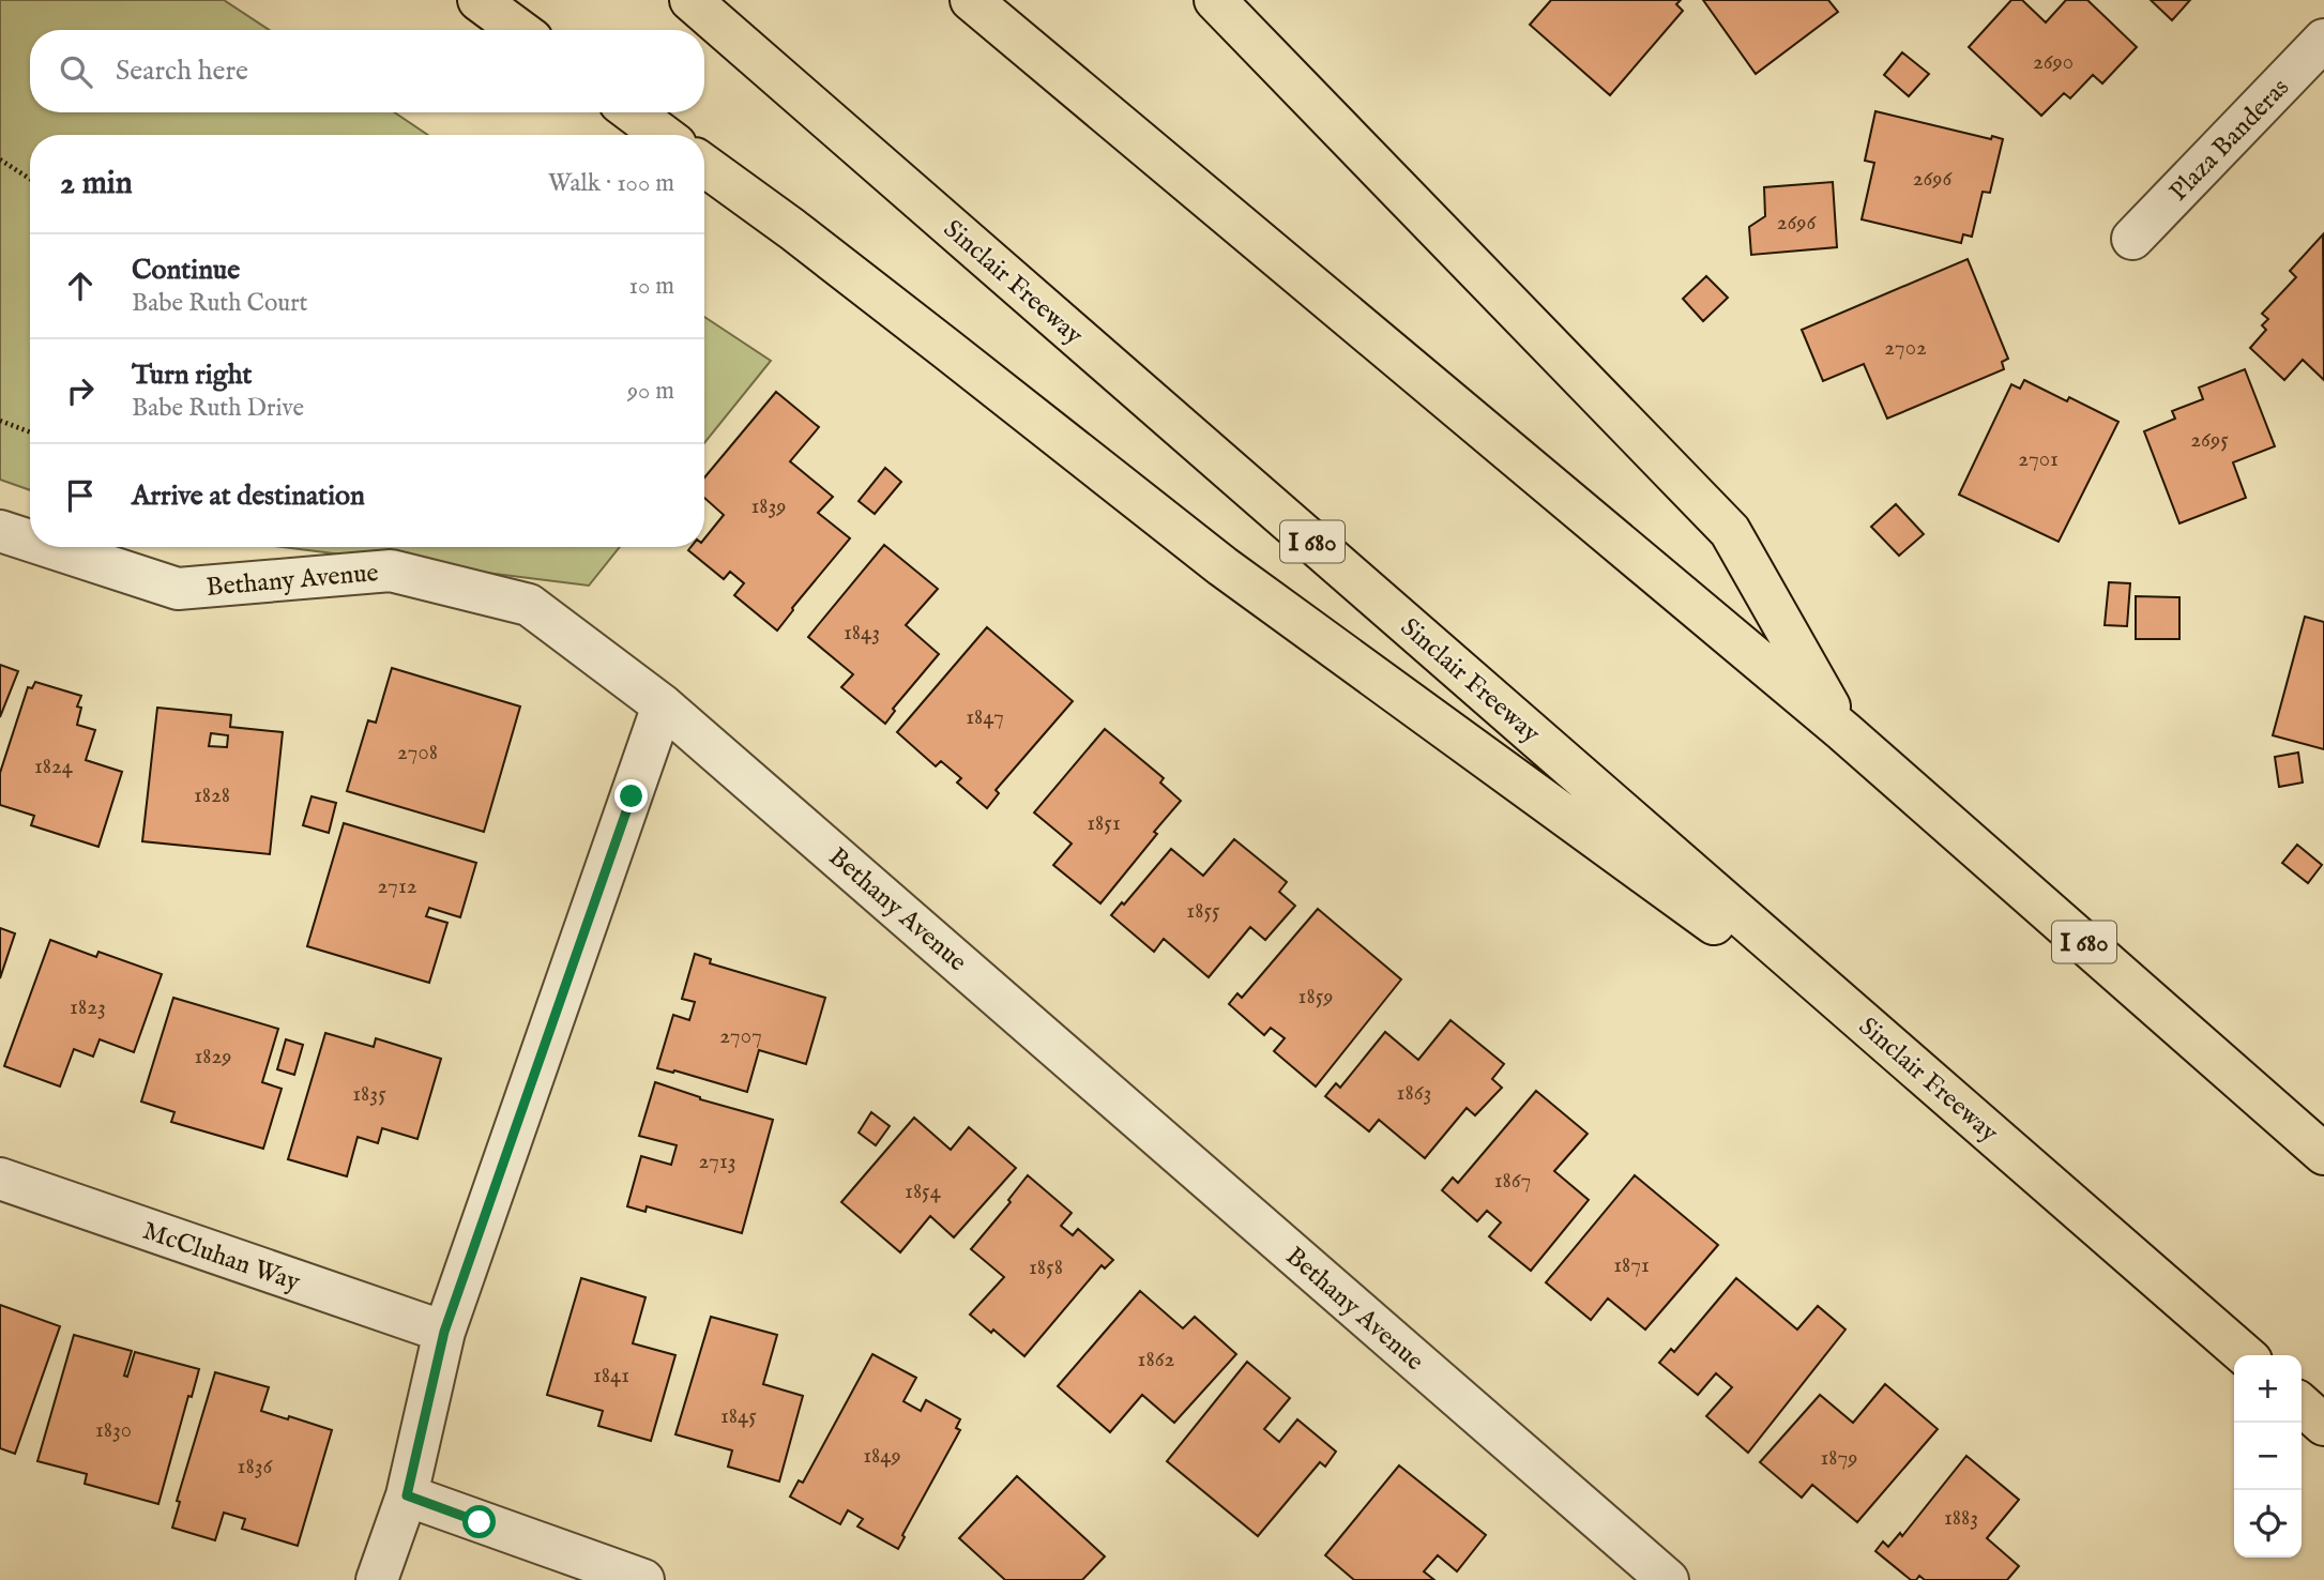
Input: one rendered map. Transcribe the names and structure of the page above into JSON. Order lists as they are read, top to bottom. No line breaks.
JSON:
{"streets":{"highway":["Sinclair Freeway","I 680"],"street":["Plaza Banderas","Bethany Avenue","McCluhan Way"]},"house_numbers":["2690","2696","2696","2702","2695","2701","1839","1843","1847","2708","1824","1828","1851","2712","1855","1859","1823","2707","1829","1863","1835","2713","1867","1854","1871","1858","1862","1841","1845","1830","1849","1879","1836","1883"],"page":{"search":"Search here","heading":["2 min","Walk · 100 m"],"list":[["Continue","Babe Ruth Court","10 m"],["Turn right","Babe Ruth Drive","90 m"],"Arrive at destination"],"map_buttons":["+","−"]}}
